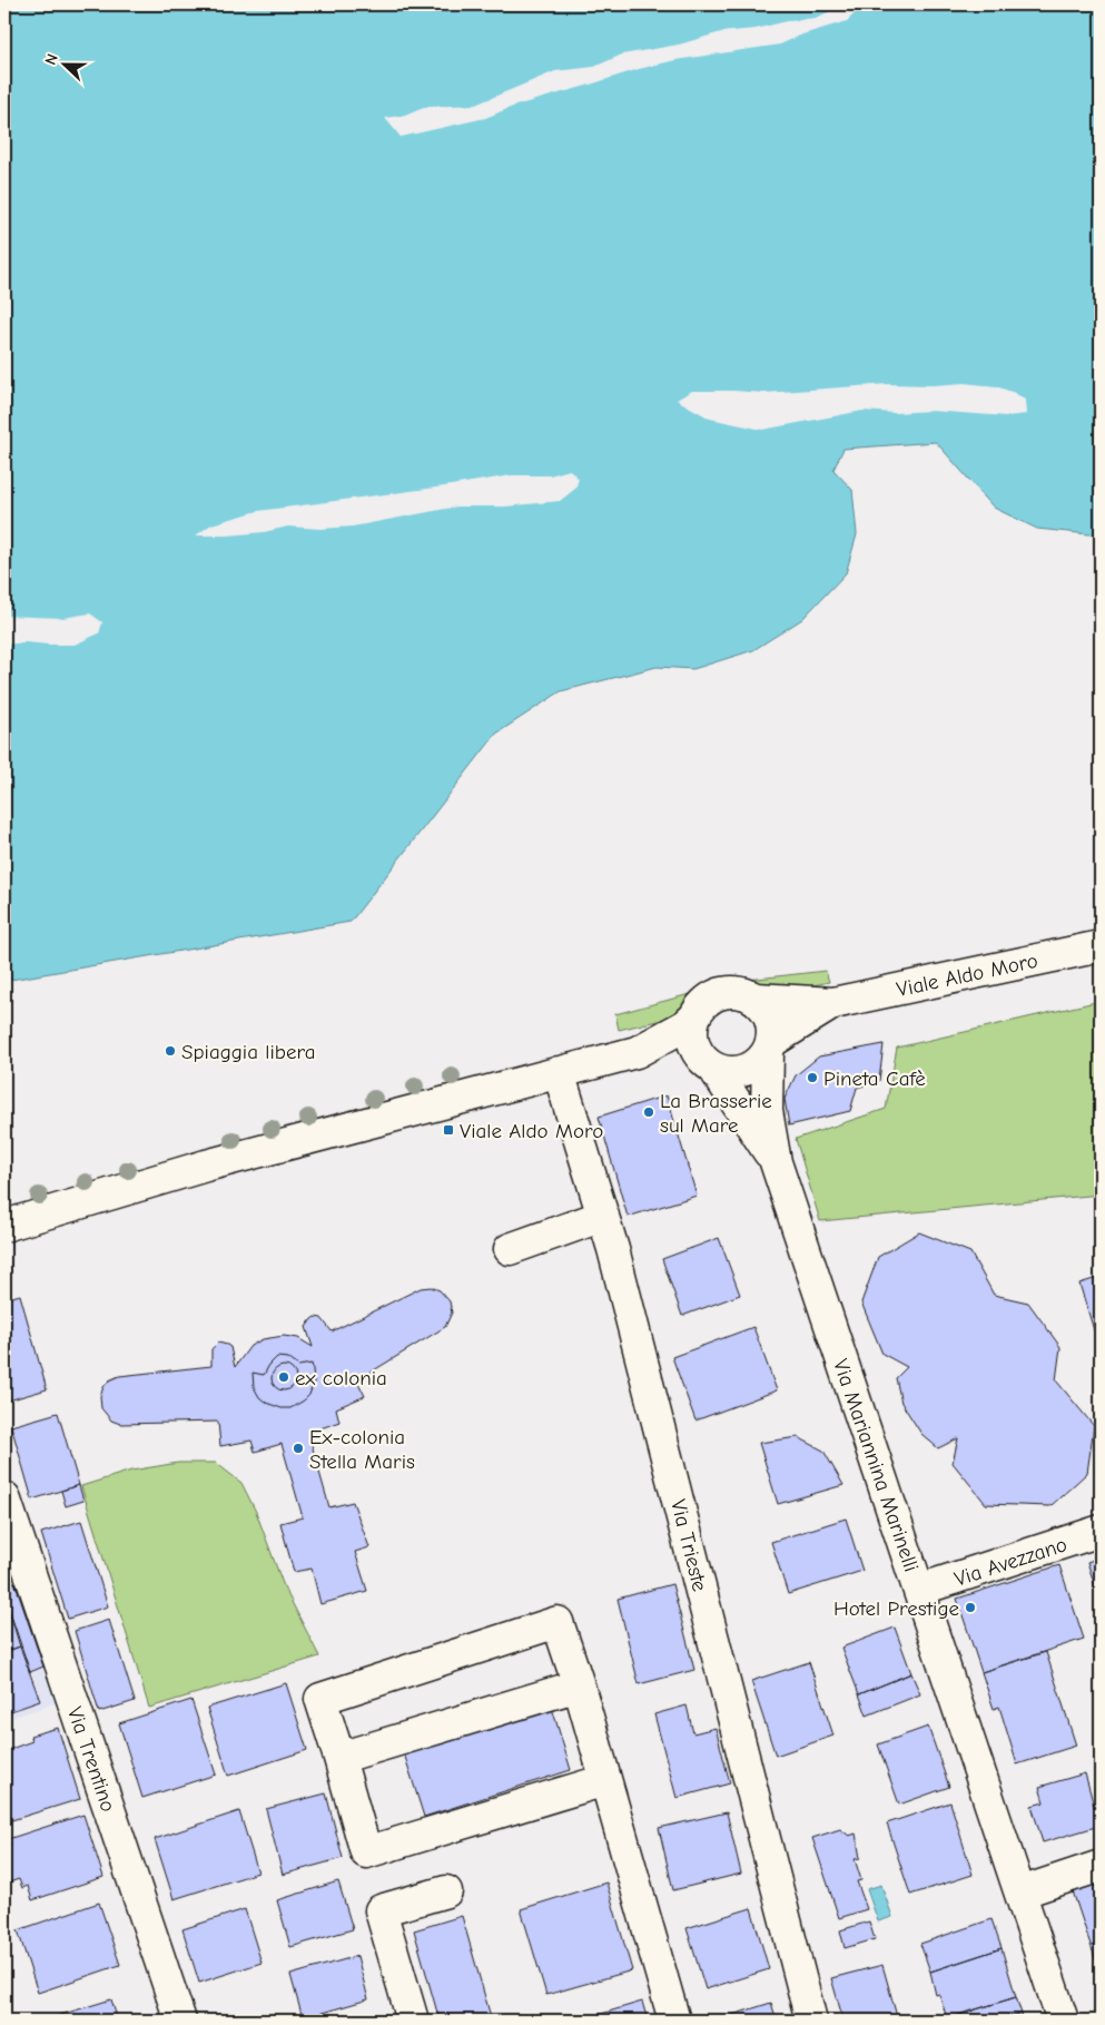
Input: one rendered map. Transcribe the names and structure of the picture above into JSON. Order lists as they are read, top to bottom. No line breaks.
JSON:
{"streets":{"street":["Viale Aldo Moro","Via Mariannina Marinelli","Via Trieste","Via Avezzano","Via Trentino"]},"crossings":[["Viale Aldo Moro","Via Mariannina Marinelli"],["Viale Aldo Moro","Via Trieste"],["Via Mariannina Marinelli","Via Avezzano"]],"places":{"other":["Spiaggia libera","Pineta Cafè","La Brasserie sul Mare","ex colonia","Ex-colonia Stella Maris","Hotel Prestige"],"transit":["Viale Aldo Moro"]},"north":"left"}
